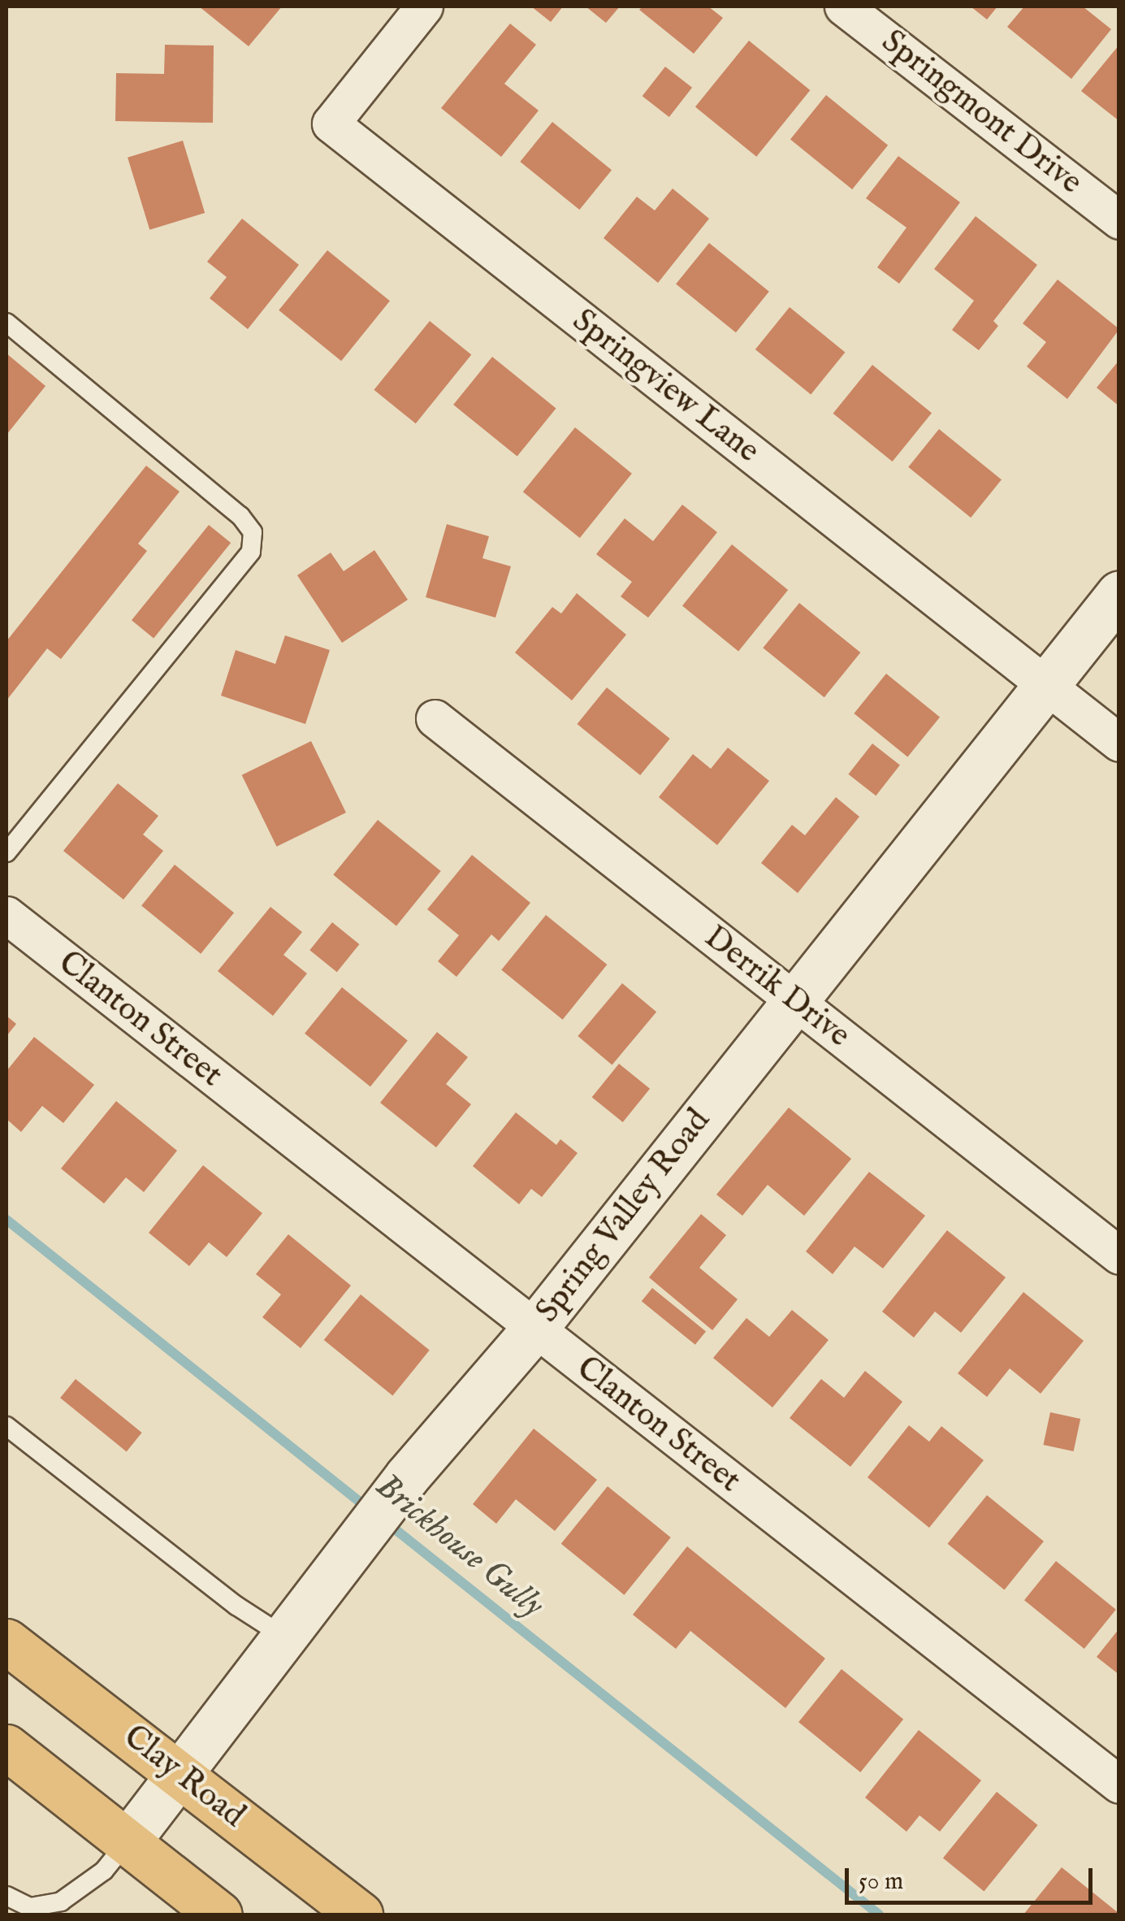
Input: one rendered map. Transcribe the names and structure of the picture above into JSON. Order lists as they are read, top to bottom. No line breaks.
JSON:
{"streets":{"main road":["Clay Road"],"street":["Springmont Drive","Springview Lane","Derrik Drive","Clanton Street","Spring Valley Road"]},"crossings":[["Springview Lane","Spring Valley Road"],["Derrik Drive","Spring Valley Road"],["Clanton Street","Spring Valley Road"],["Spring Valley Road","Clay Road"]],"water":["Brickhouse Gully"],"scale_bar":"50 m"}
